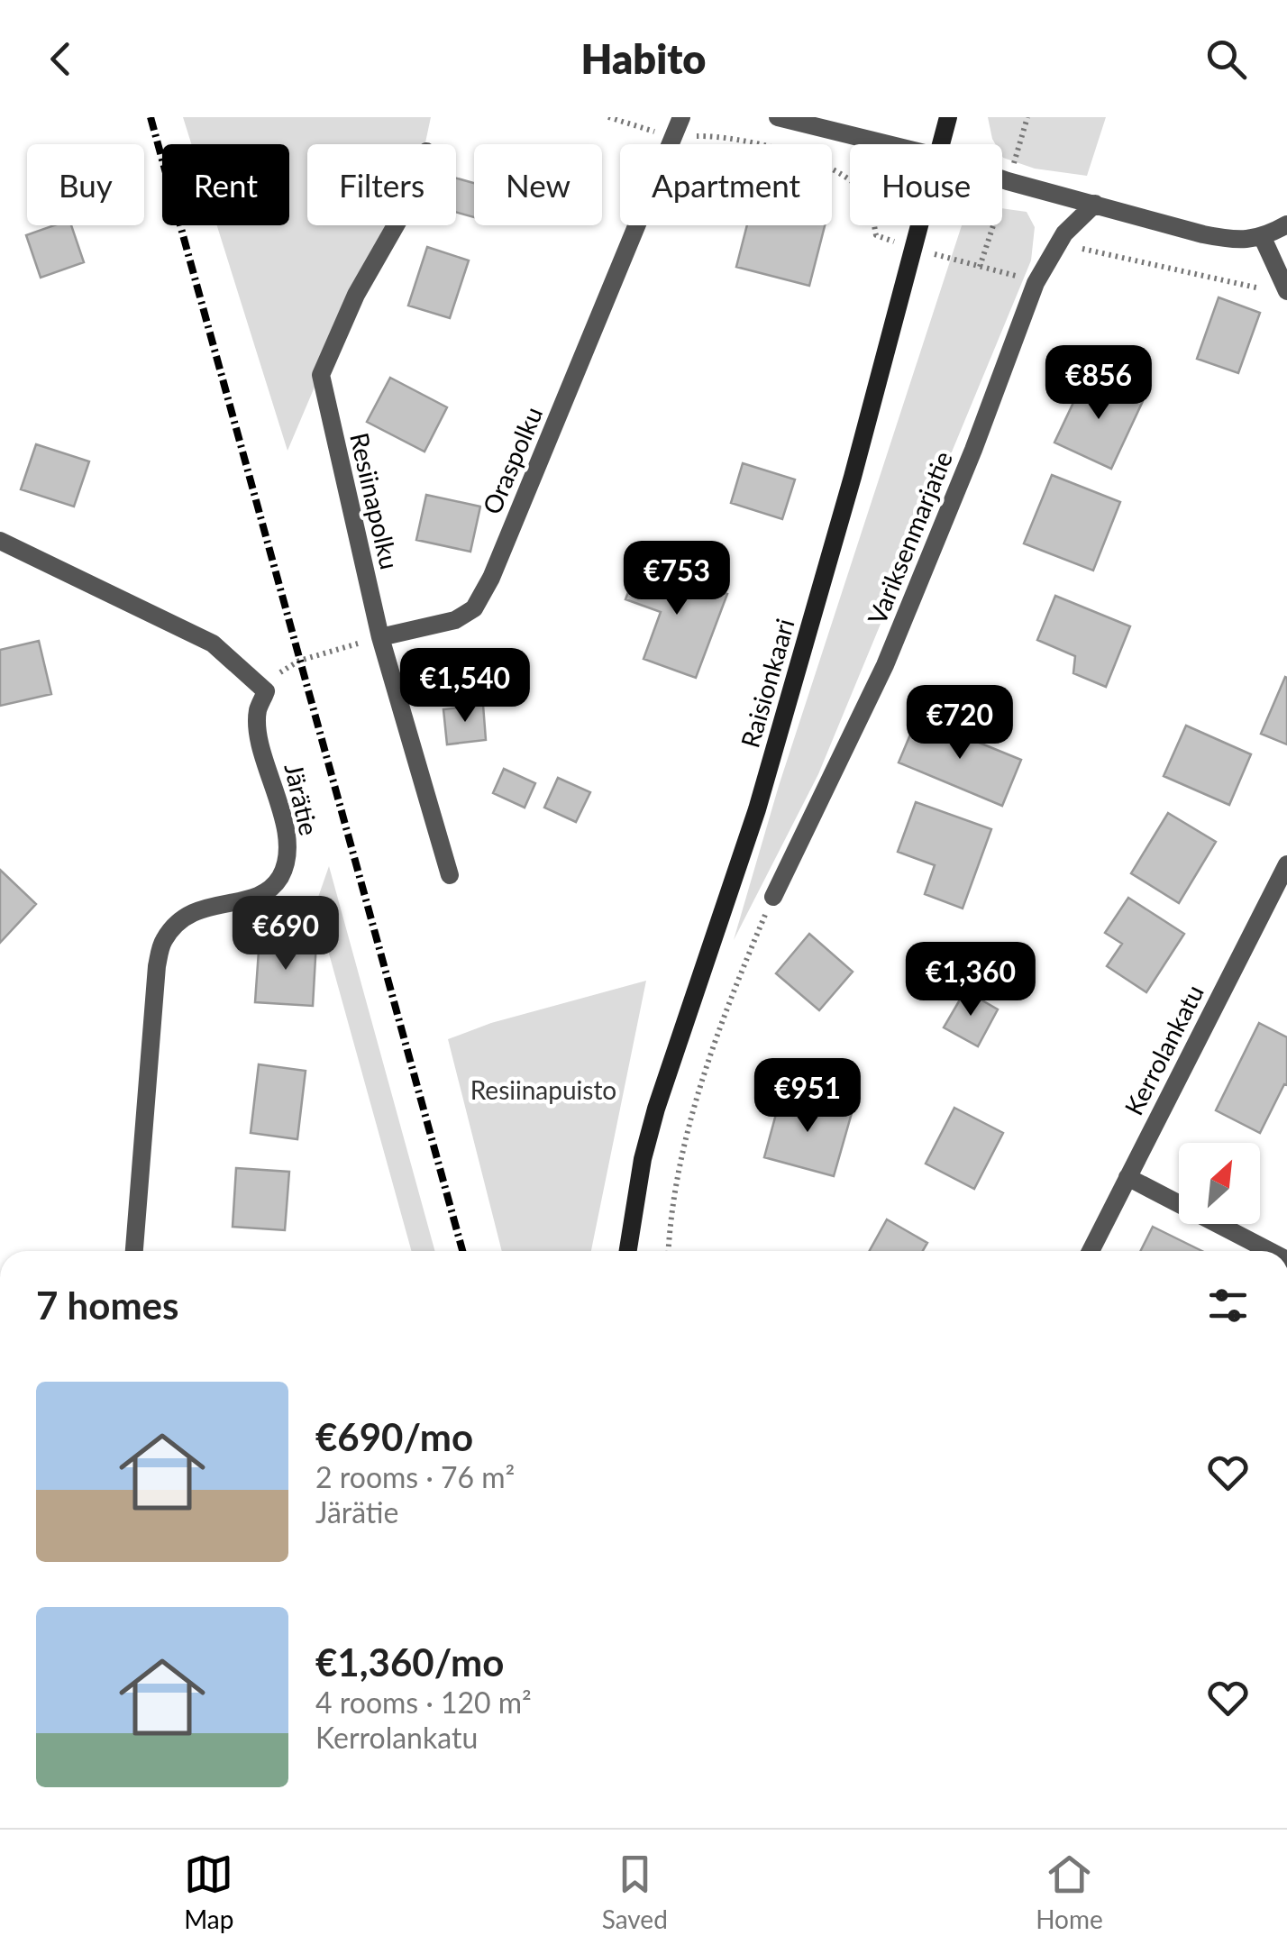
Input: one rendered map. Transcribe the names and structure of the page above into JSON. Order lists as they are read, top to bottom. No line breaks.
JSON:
{"streets":{"main road":["Raisionkaari"],"street":["Oraspolku","Resiinapolku","Variksenmarjatie","Järätie","Kerrolankatu"]},"crossings":[["Oraspolku","Resiinapolku"]],"parks":["Resiinapuisto"],"north":"top right","page":{"header":"Habito","chip":["Buy","Rent","Filters","New","Apartment","House"],"price":["€856","€753","€1,540","€720","€690","€1,360","€951"],"heading":"7 homes","list":[{"name":"€690/mo","note":"2 rooms · 76 m² · Järätie"},{"name":"€1,360/mo","note":"4 rooms · 120 m² · Kerrolankatu"}],"tabs":["Map","Saved","Home"]}}
